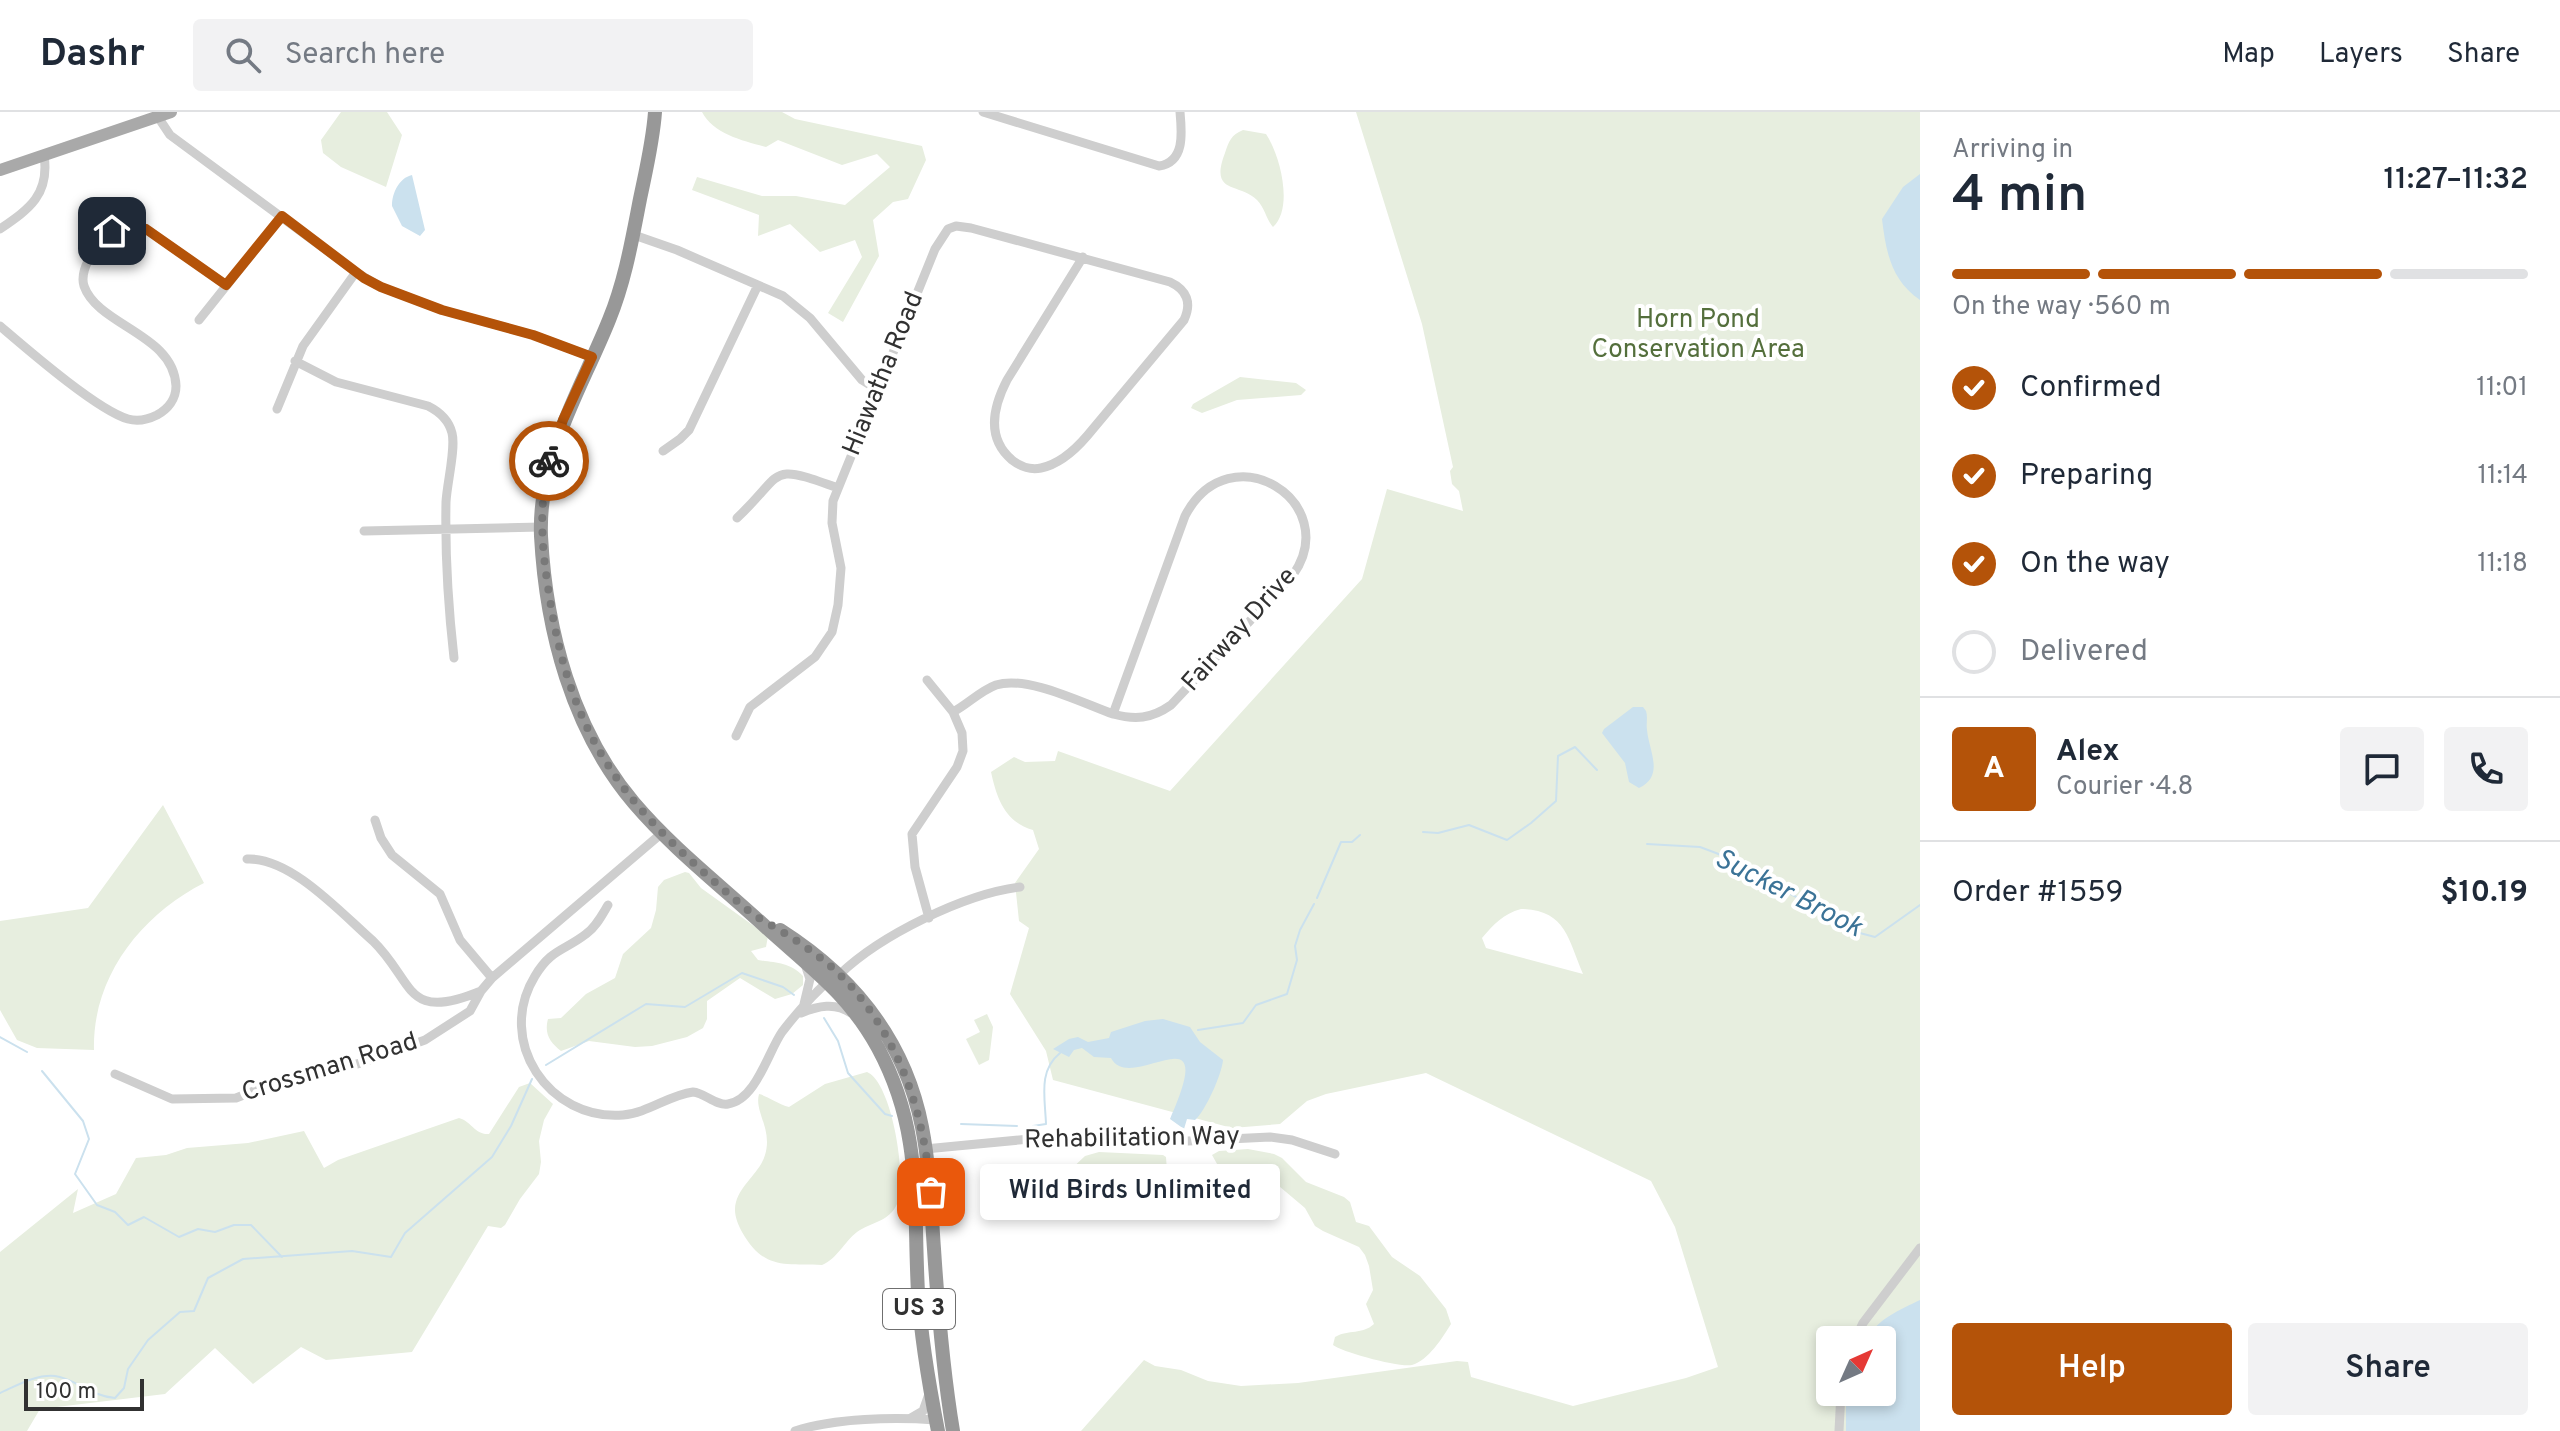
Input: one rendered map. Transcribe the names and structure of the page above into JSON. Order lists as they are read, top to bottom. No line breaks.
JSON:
{"streets":{"highway":["US 3"],"street":["Hiawatha Road","Fairway Drive","Crossman Road","Rehabilitation Way"]},"crossings":[["Crossman Road","US 3"],["Rehabilitation Way","US 3"]],"water":["Sucker Brook"],"parks":["Horn Pond Conservation Area"],"places":["Wild Birds Unlimited"],"scale_bar":"100 m","north":"top right","page":{"header":"Dashr","search":"Search here","nav":["Map","Layers","Share"],"heading":["4 min","Arriving in","11:27–11:32"],"panel":["Alex","Courier · 4.8","Order #1559","$10.19"],"bar":"On the way · 560 m","list":[["Confirmed","11:01"],["Preparing","11:14"],["On the way","11:18"],"Delivered"],"round":"A","bubble":"Wild Birds Unlimited","buttons":["Help","Share"],"scale":"100 m"}}
